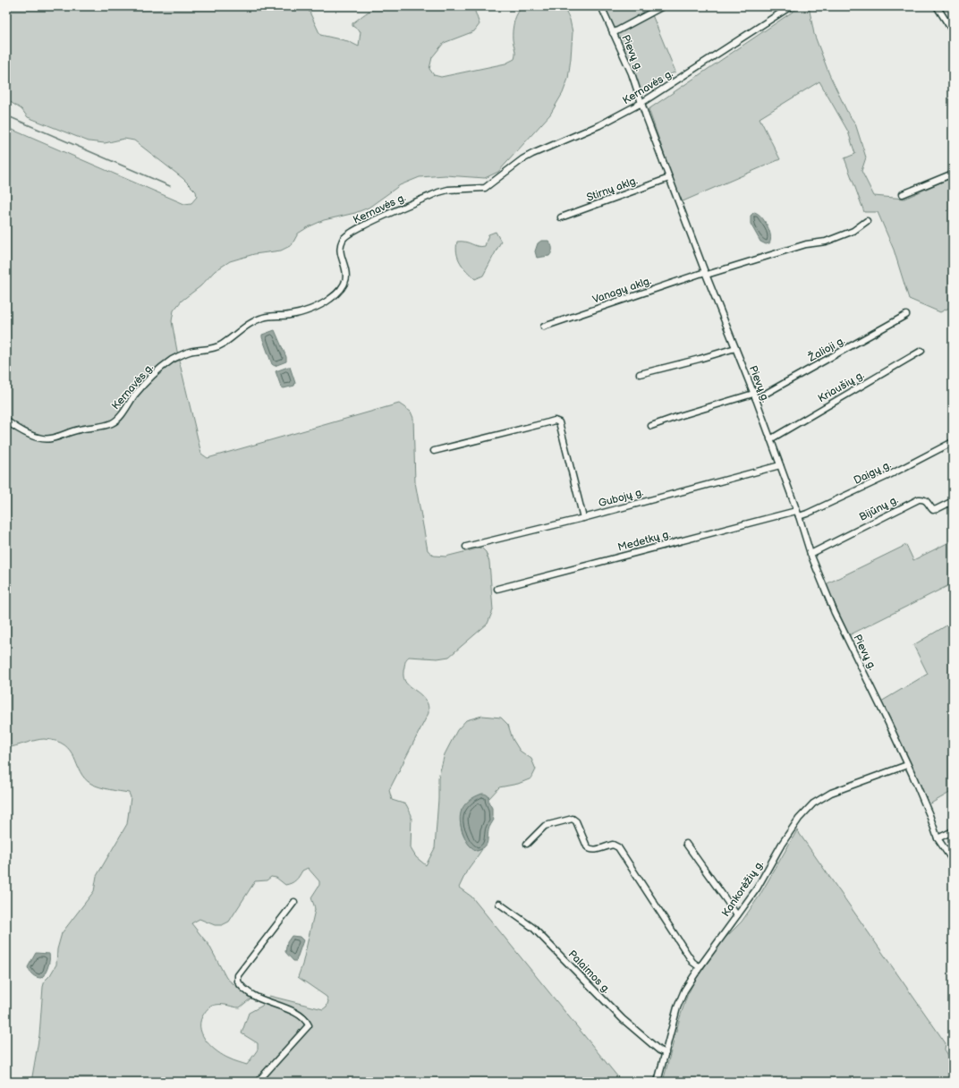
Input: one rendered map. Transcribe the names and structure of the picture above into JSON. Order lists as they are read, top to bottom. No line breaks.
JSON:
{"streets":{"street":["Pievų g.","Kernavės g.","Stirnų aklg.","Vanagų aklg.","Žalioji g.","Kriaušių g.","Daigų g.","Gubojų g.","Bijūnų g.","Medetkų g.","Kankorėžių g.","Palaimos g."]},"crossings":[["Pievų g.","Kernavės g."],["Pievų g.","Stirnų aklg."],["Pievų g.","Vanagų aklg."],["Pievų g.","Žalioji g."],["Pievų g.","Kriaušių g."],["Pievų g.","Daigų g."],["Pievų g.","Gubojų g."],["Pievų g.","Bijūnų g."],["Pievų g.","Medetkų g."],["Pievų g.","Kankorėžių g."],["Kankorėžių g.","Palaimos g."]]}
